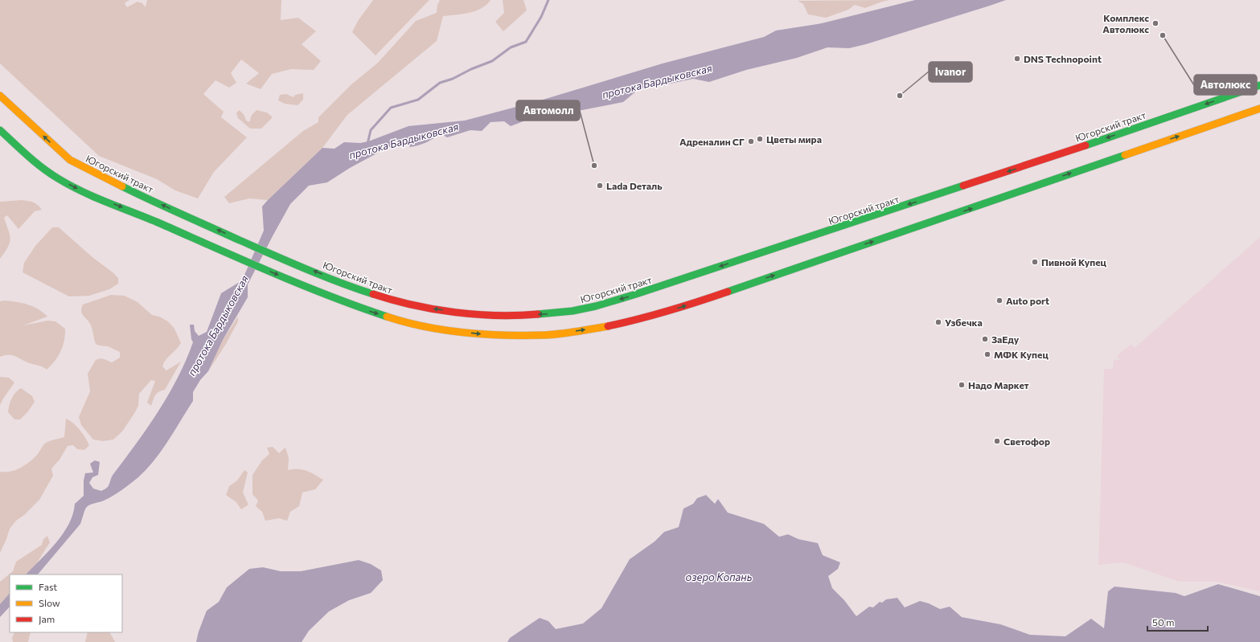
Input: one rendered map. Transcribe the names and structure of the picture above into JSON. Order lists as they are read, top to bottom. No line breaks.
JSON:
{"streets":{"main road":["Югорский тракт"]},"water":["протока Бардыковская","озеро Копань"],"places":["Комплекс Автолюкс","Автолюкс","DNS Technopoint","Ivanor","Цветы мира","Адреналин СГ","Автомолл","Lada Dеталь","Пивной Купец","Auto port","Узбечка","ЗаЕду","МФК Купец","Надо Маркет","Светофор"],"legend":["Fast","Slow","Jam"],"scale_bar":"50 m"}
